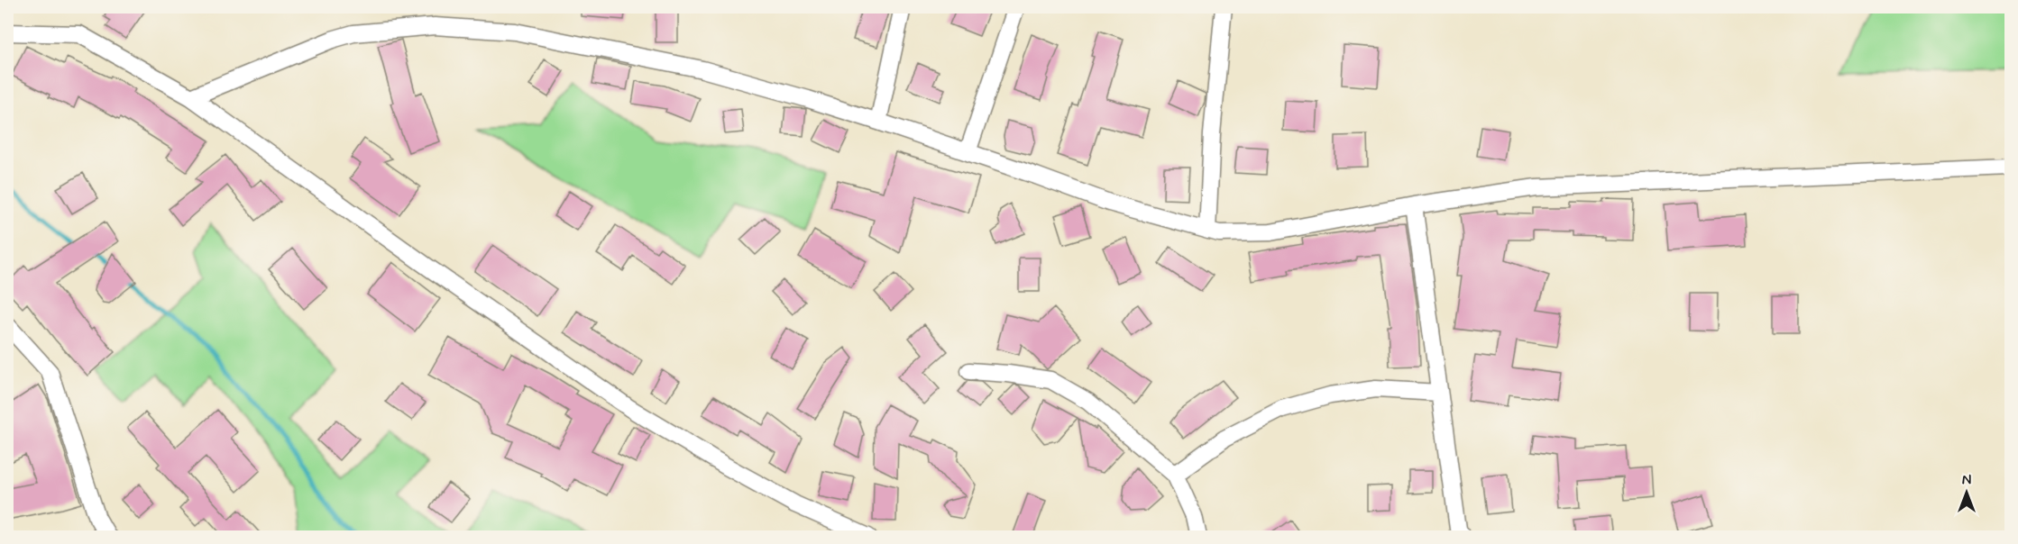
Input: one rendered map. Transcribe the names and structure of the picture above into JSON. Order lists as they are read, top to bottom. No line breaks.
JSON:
{"north":"top"}
